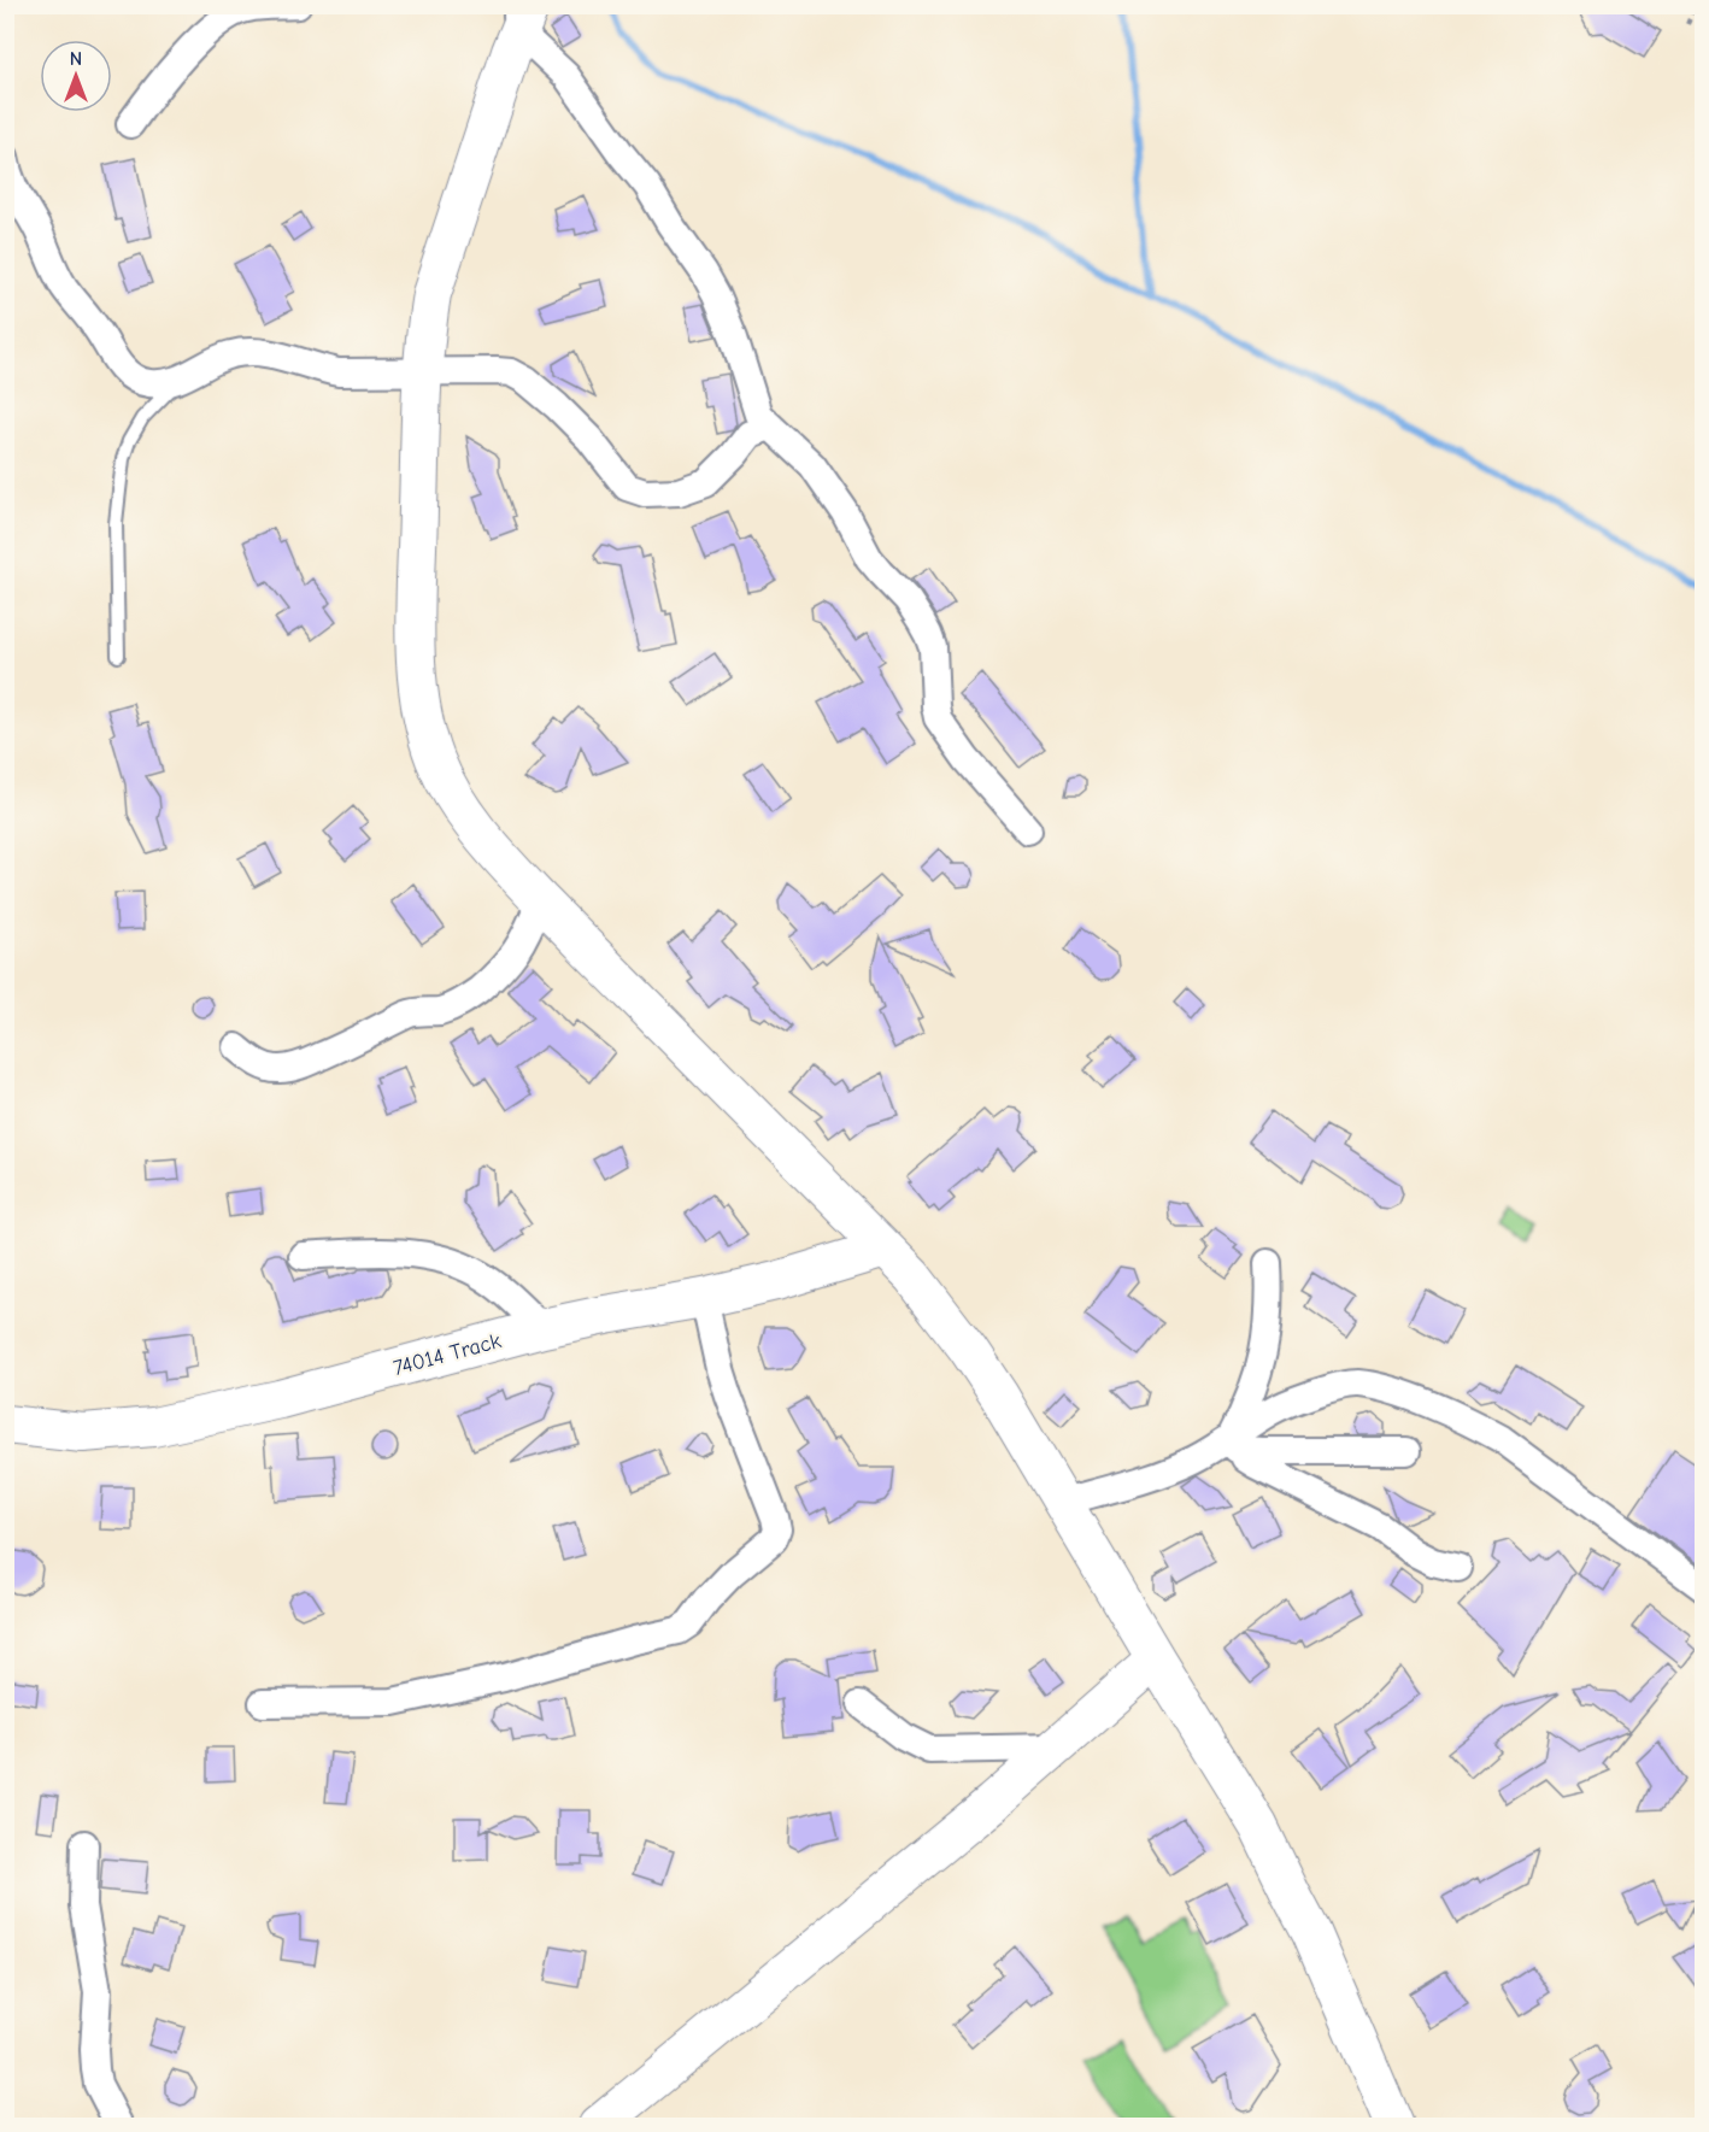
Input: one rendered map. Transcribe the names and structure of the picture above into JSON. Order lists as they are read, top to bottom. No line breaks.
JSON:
{"streets":{"street":["74014 Track"]},"north":"top"}
